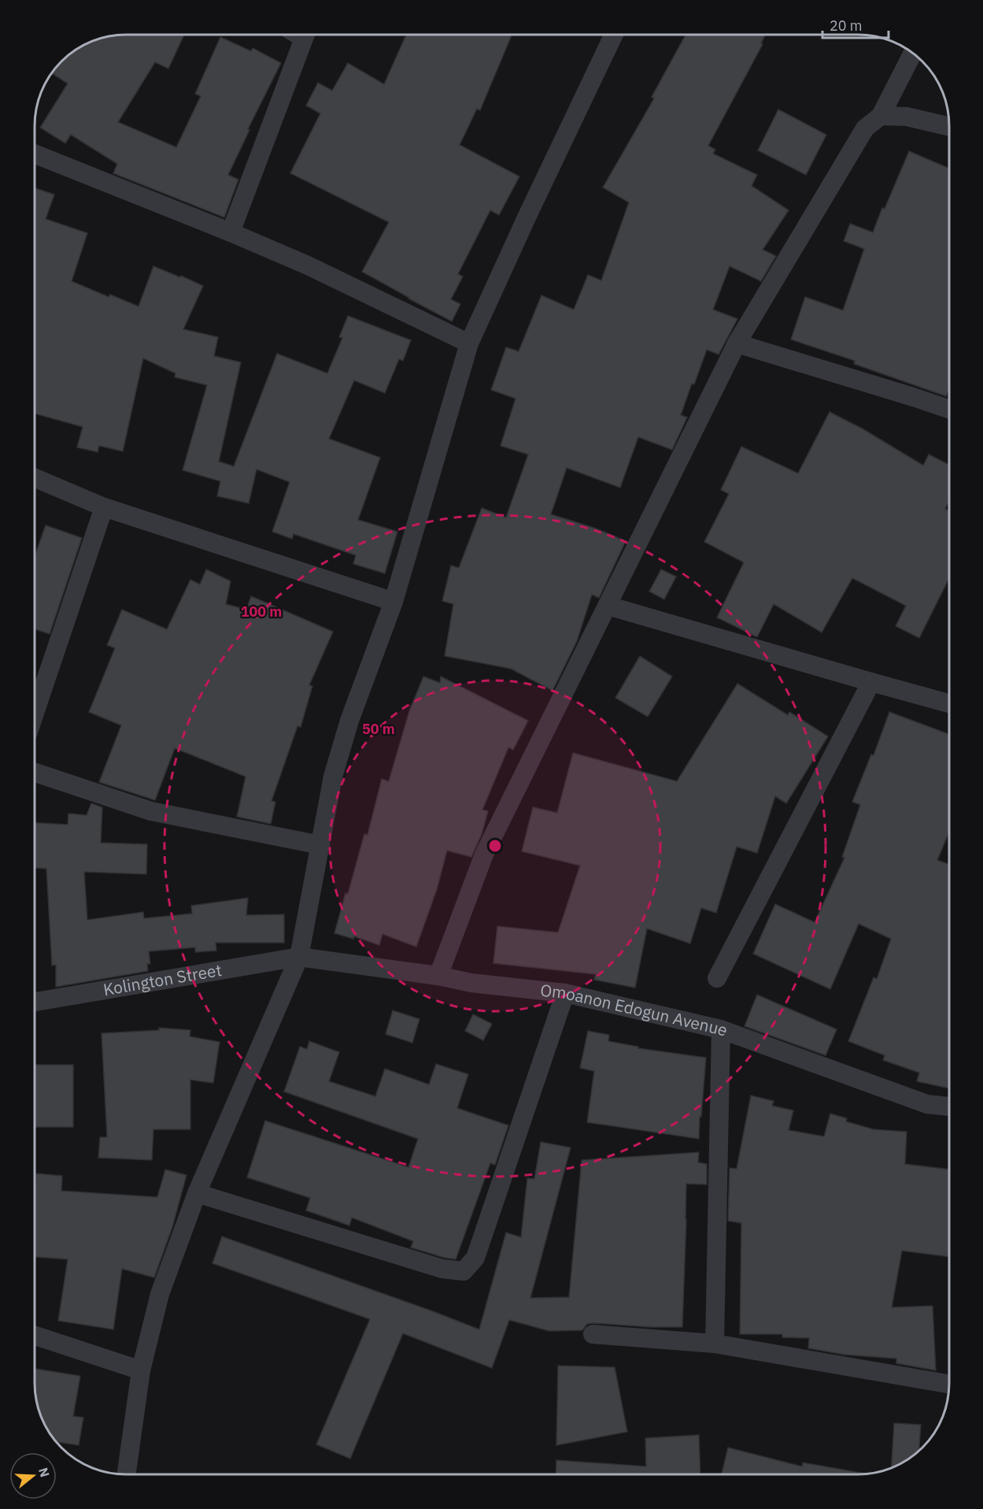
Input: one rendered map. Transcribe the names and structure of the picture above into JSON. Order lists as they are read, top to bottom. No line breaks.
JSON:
{"streets":{"street":["Kolington Street","Omoanon Edogun Avenue"]},"crossings":[["Kolington Street","Omoanon Edogun Avenue"]],"scale_bar":"20 m","north":"right","rings":["100 m","50 m"]}
